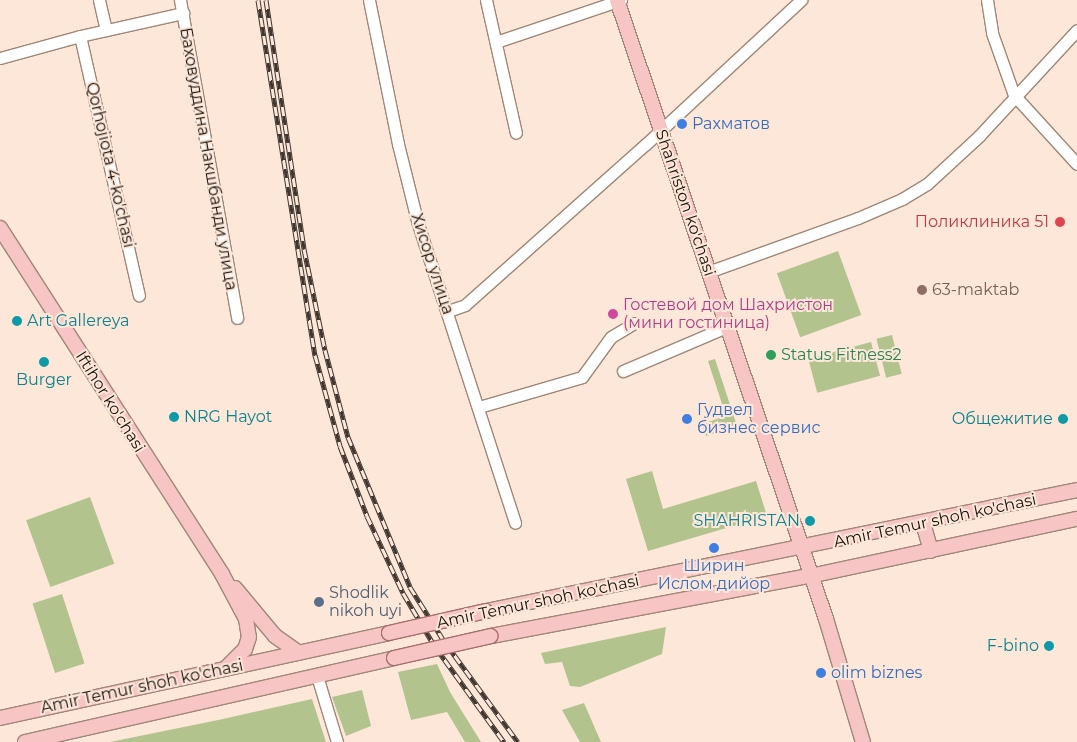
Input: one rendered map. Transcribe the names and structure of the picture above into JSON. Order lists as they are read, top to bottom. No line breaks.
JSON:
{"streets":{"main road":["Shahriston ko'chasi","Iftihor ko'chasi","Amir Temur shoh ko'chasi"],"street":["Баховуддина Накшбанди улица","Qorhojiota 4-ko'chasi","Хисор улица"]},"crossings":[["Shahriston ko'chasi","Amir Temur shoh ko'chasi"],["Iftihor ko'chasi","Amir Temur shoh ko'chasi"]],"places":["Рахматов","Поликлиника 51","63-maktab","Гостевой дом Шахристон (мини гостиница)","Art Gallereya","Status Fitness2","Burger","NRG Hayot","Гудвел бизнес сервис","Общежитие","SHAHRISTAN","Ширин Ислом дийор","Shodlik nikoh uyi","F-bino","olim biznes"]}
